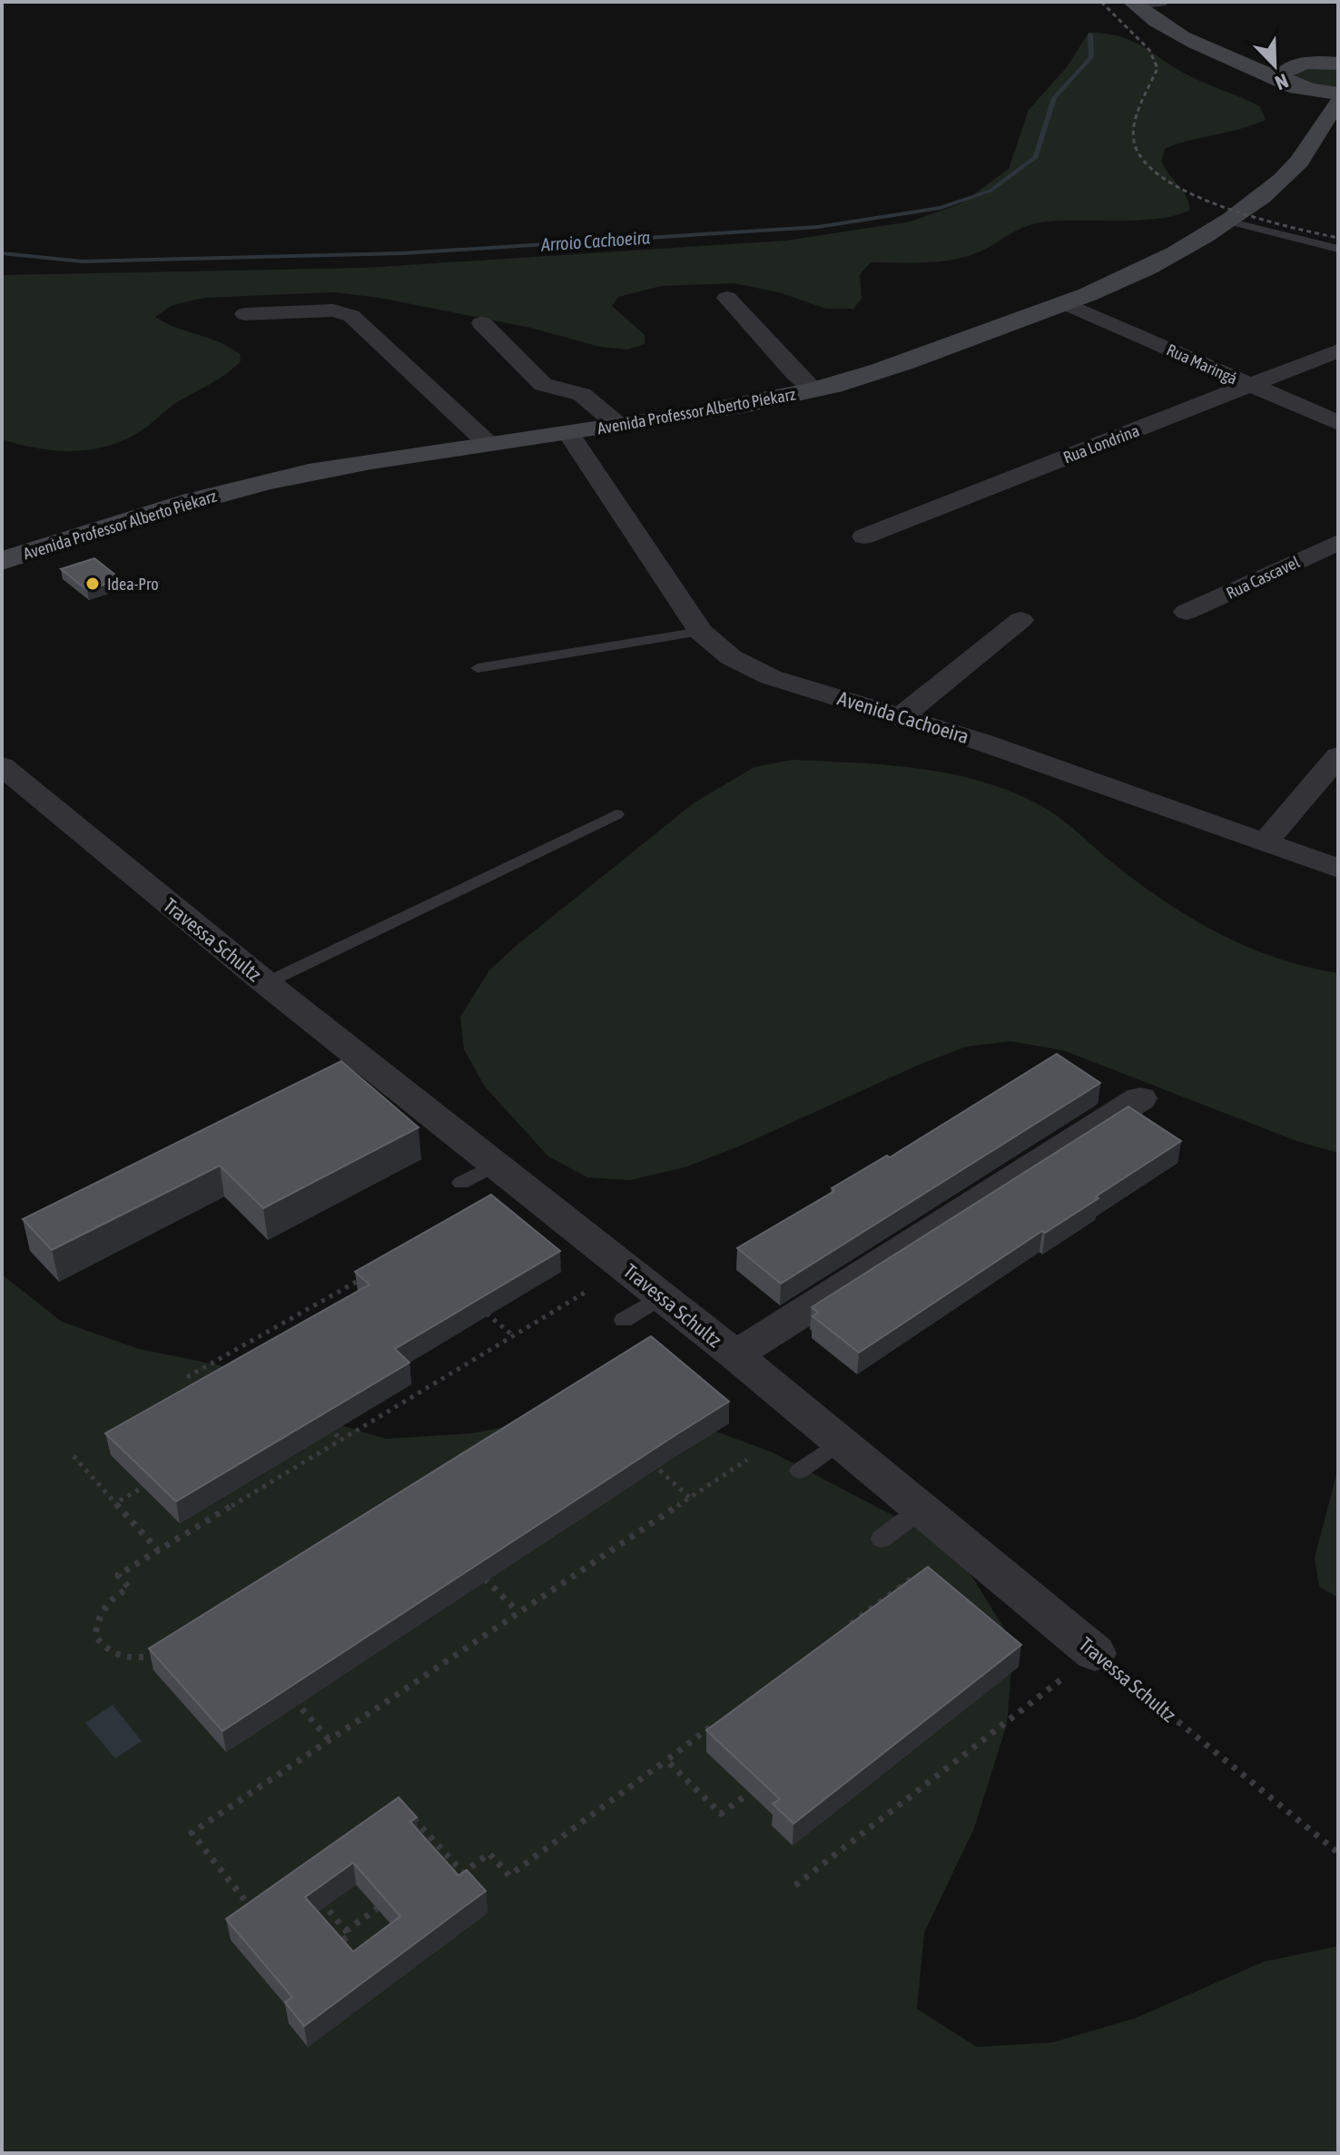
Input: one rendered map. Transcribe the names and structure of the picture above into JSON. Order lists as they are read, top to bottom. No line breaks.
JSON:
{"streets":{"main road":["Avenida Professor Alberto Piekarz"],"street":["Rua Maringá","Rua Londrina","Rua Cascavel","Avenida Cachoeira","Travessa Schultz"]},"crossings":[["Rua Maringá","Avenida Professor Alberto Piekarz"],["Rua Maringá","Rua Londrina"],["Avenida Professor Alberto Piekarz","Avenida Cachoeira"]],"water":["Arroio Cachoeira"],"places":["Idea-Pro"],"north":"bottom right"}
